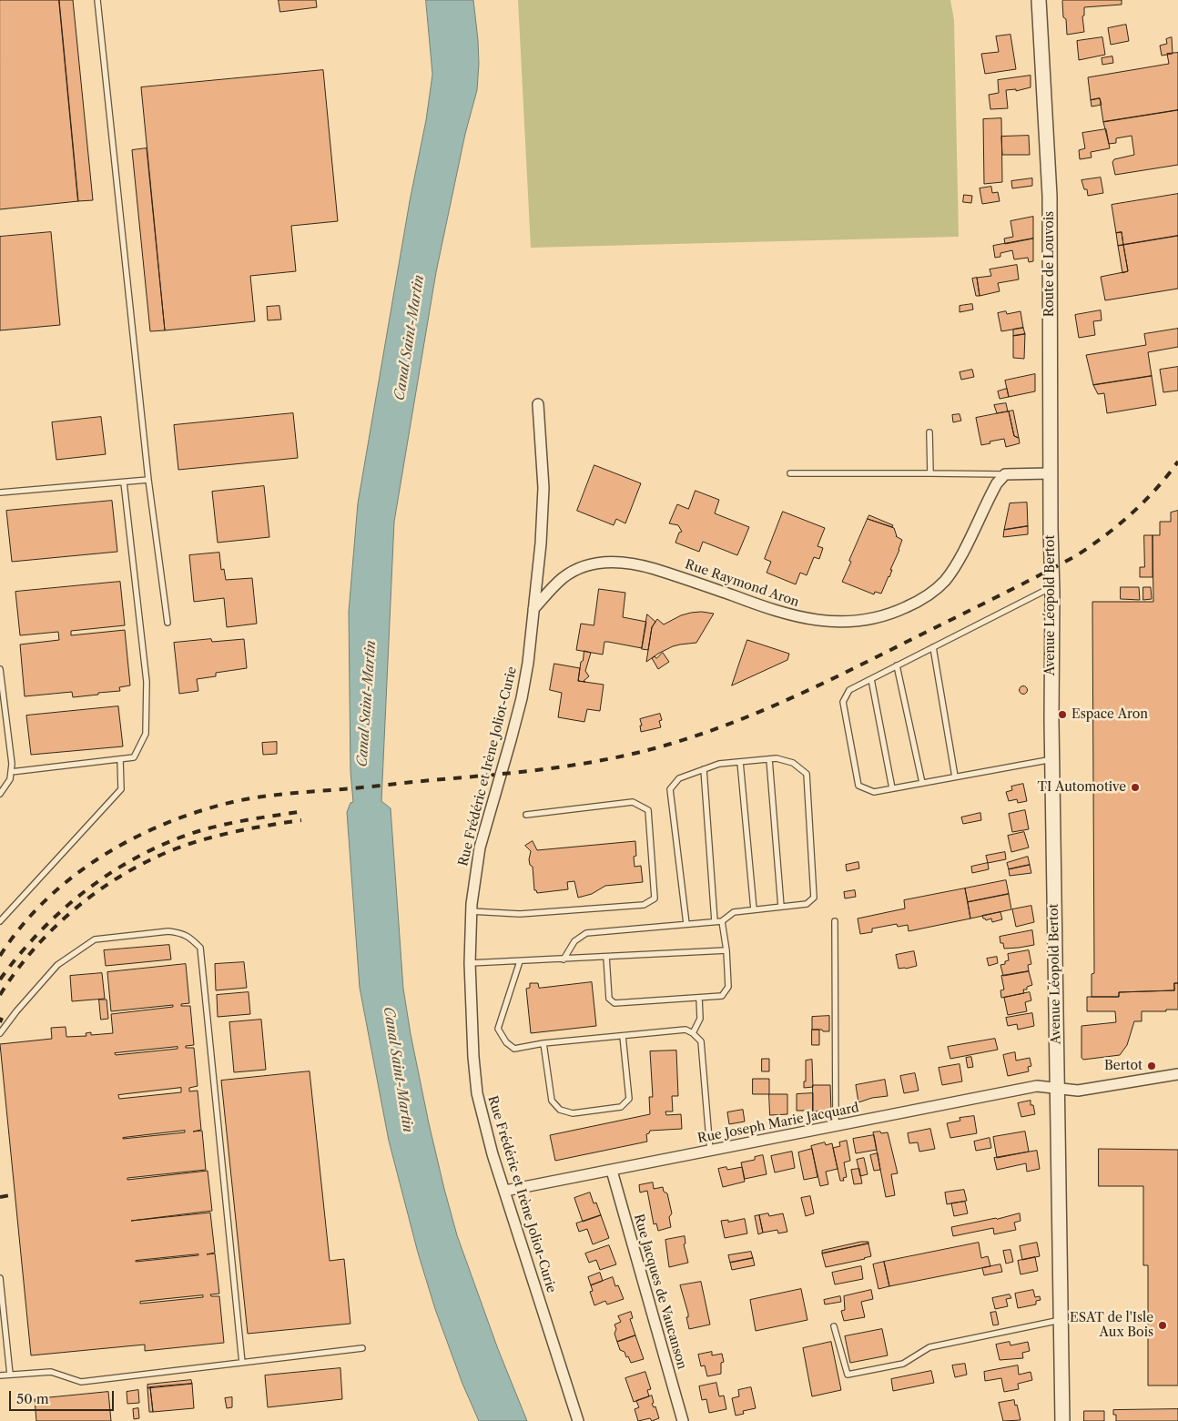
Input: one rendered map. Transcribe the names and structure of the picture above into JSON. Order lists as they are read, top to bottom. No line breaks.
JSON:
{"streets":{"street":["Route de Louvois","Rue Raymond Aron","Avenue Léopold Bertot","Rue Frédéric et Irène Joliot-Curie","Rue Joseph Marie Jacquard","Rue Jacques de Vaucanson"]},"crossings":[["Route de Louvois","Avenue Léopold Bertot"],["Rue Raymond Aron","Rue Frédéric et Irène Joliot-Curie"],["Avenue Léopold Bertot","Rue Joseph Marie Jacquard"],["Rue Frédéric et Irène Joliot-Curie","Rue Joseph Marie Jacquard"],["Rue Joseph Marie Jacquard","Rue Jacques de Vaucanson"]],"water":["Canal Saint-Martin"],"places":["Espace Aron","TI Automotive","Bertot","ESAT de l'Isle Aux Bois"],"scale_bar":"50 m"}
